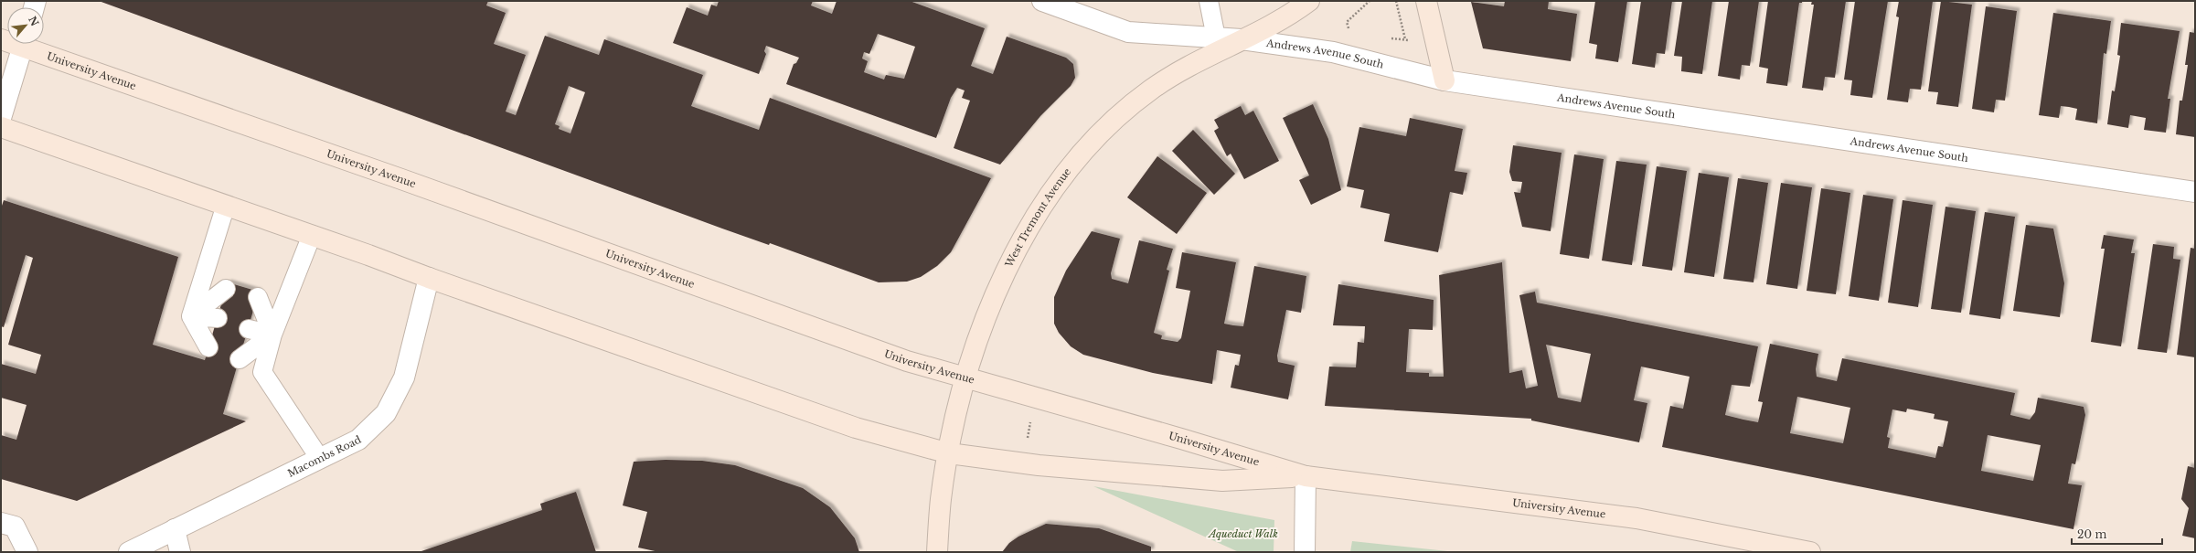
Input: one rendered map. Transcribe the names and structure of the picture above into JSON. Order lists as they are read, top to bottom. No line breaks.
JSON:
{"streets":{"main road":["University Avenue","West Tremont Avenue"],"street":["Andrews Avenue South","Macombs Road"]},"crossings":[["Andrews Avenue South","West Tremont Avenue"],["University Avenue","West Tremont Avenue"],["University Avenue","Macombs Road"]],"parks":["Aqueduct Walk"],"scale_bar":"20 m","north":"top right"}
